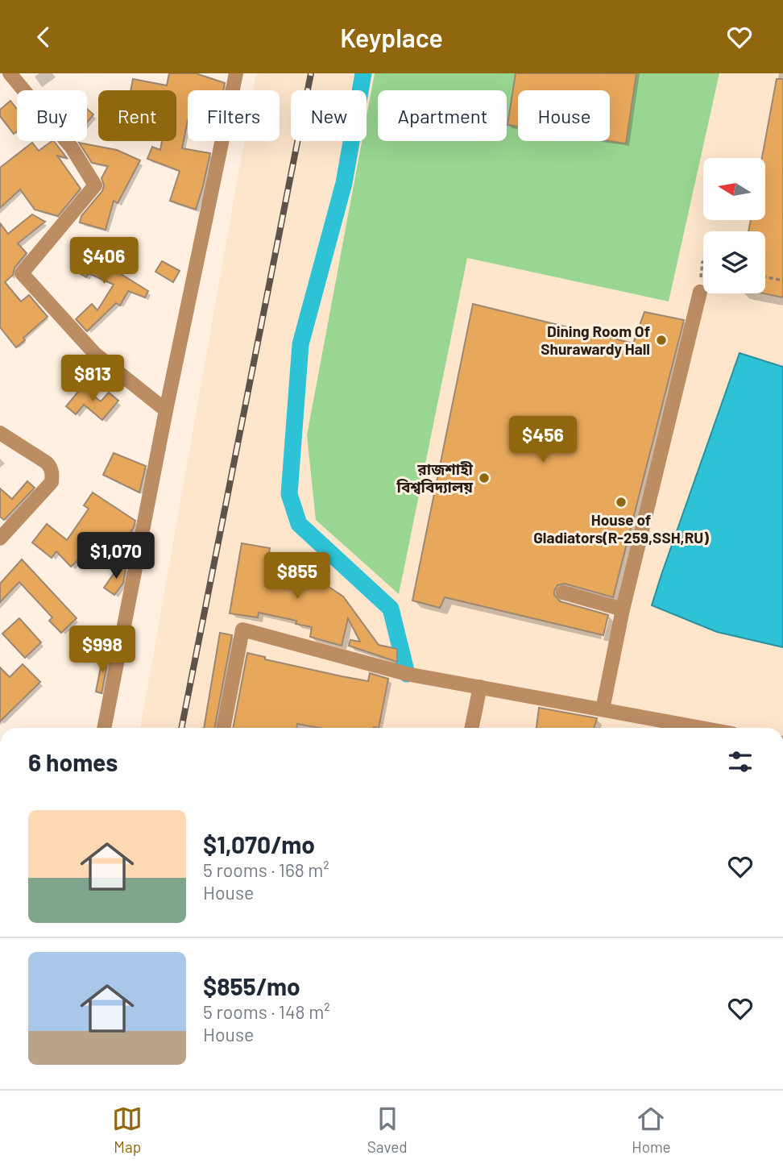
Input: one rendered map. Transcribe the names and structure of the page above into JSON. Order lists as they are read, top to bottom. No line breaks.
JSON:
{"places":["Dining Room Of Shurawardy Hall","রাজশাহী বিশ্ববিদ্যালয়","House of Gladiators(R-259,SSH,RU)"],"north":"left","page":{"header":"Keyplace","chip":["Buy","Rent","Filters","New","Apartment","House"],"price":["$406","$813","$456","$1,070","$855","$998"],"heading":"6 homes","list":[{"name":"$1,070/mo","note":"5 rooms · 168 m² · House"},{"name":"$855/mo","note":"5 rooms · 148 m² · House"}],"tabs":["Map","Saved","Home"]}}
